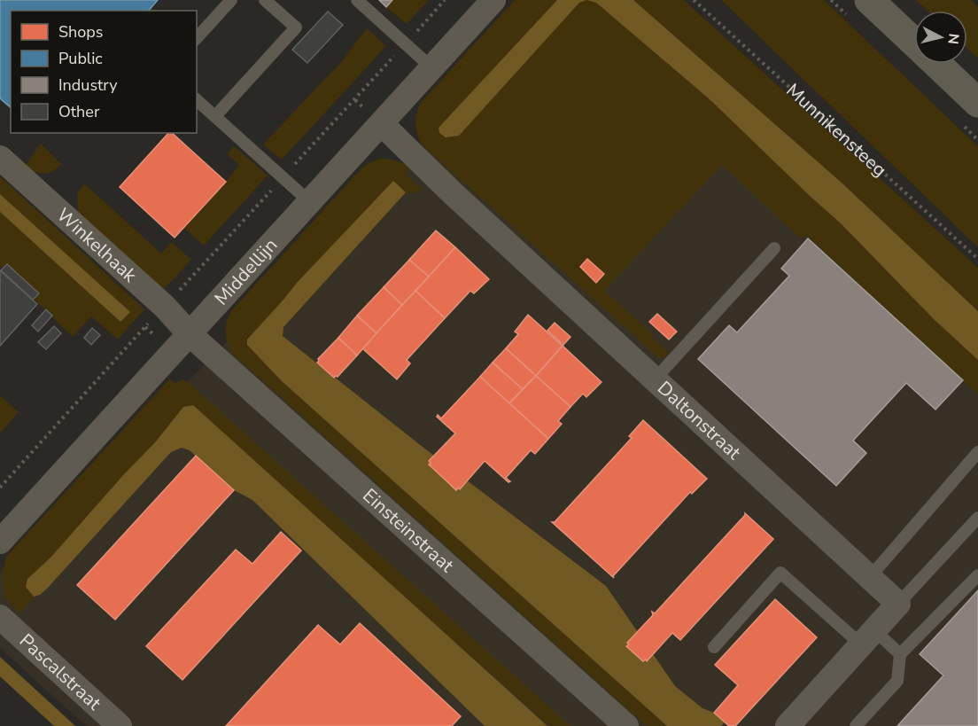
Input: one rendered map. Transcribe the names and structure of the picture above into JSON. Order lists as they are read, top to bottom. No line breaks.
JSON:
{"streets":{"street":["Winkelhaak","Middellijn","Daltonstraat","Einsteinstraat","Pascalstraat"],"path":["Munnikensteeg"]},"crossings":[["Winkelhaak","Middellijn"],["Winkelhaak","Einsteinstraat"],["Middellijn","Daltonstraat"],["Middellijn","Einsteinstraat"]],"legend":["Shops","Public","Industry","Other"],"north":"right"}
